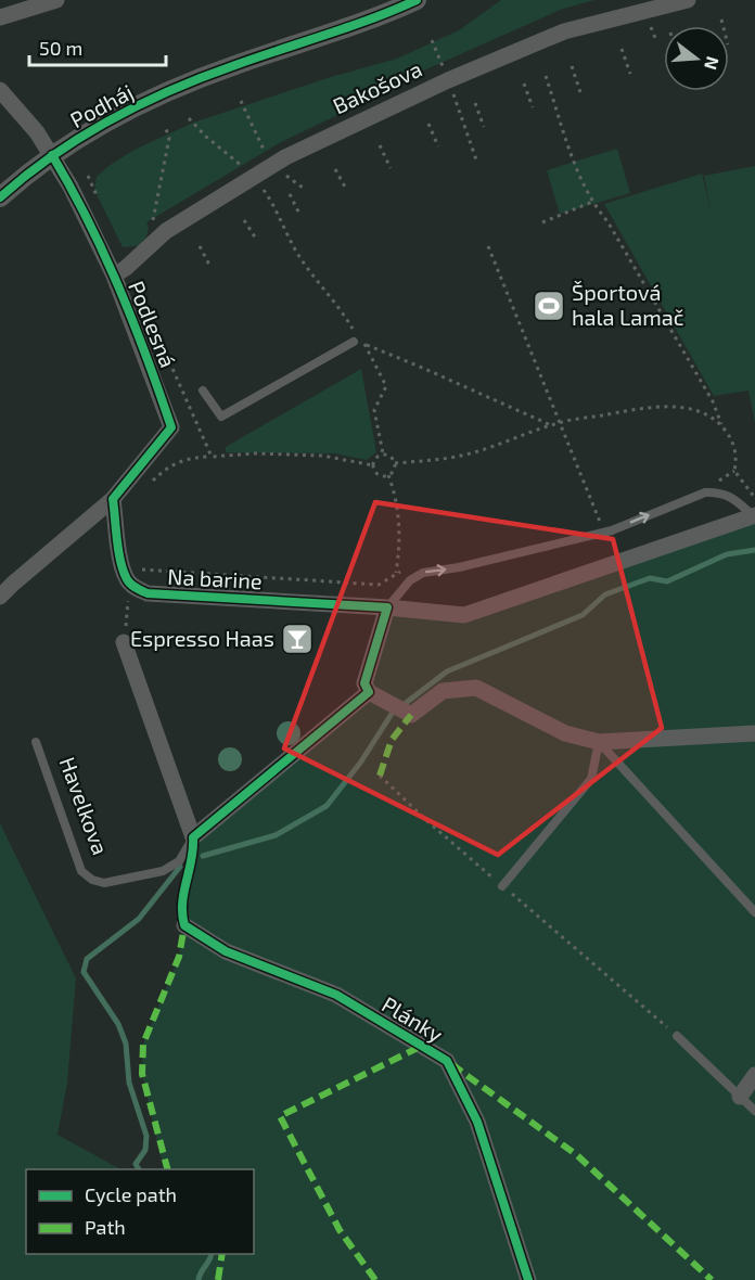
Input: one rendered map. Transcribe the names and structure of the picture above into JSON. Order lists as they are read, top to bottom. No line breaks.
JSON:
{"streets":{"street":["Bakošova","Podháj","Podlesná","Na barine","Plánky"],"lane":["Havelkova"]},"crossings":[["Bakošova","Podlesná"],["Podháj","Podlesná"],["Podlesná","Na barine"]],"places":{"sports":["Športová hala Lamač"],"bar":["Espresso Haas"]},"legend":["Cycle path","Path"],"scale_bar":"50 m","north":"right"}
